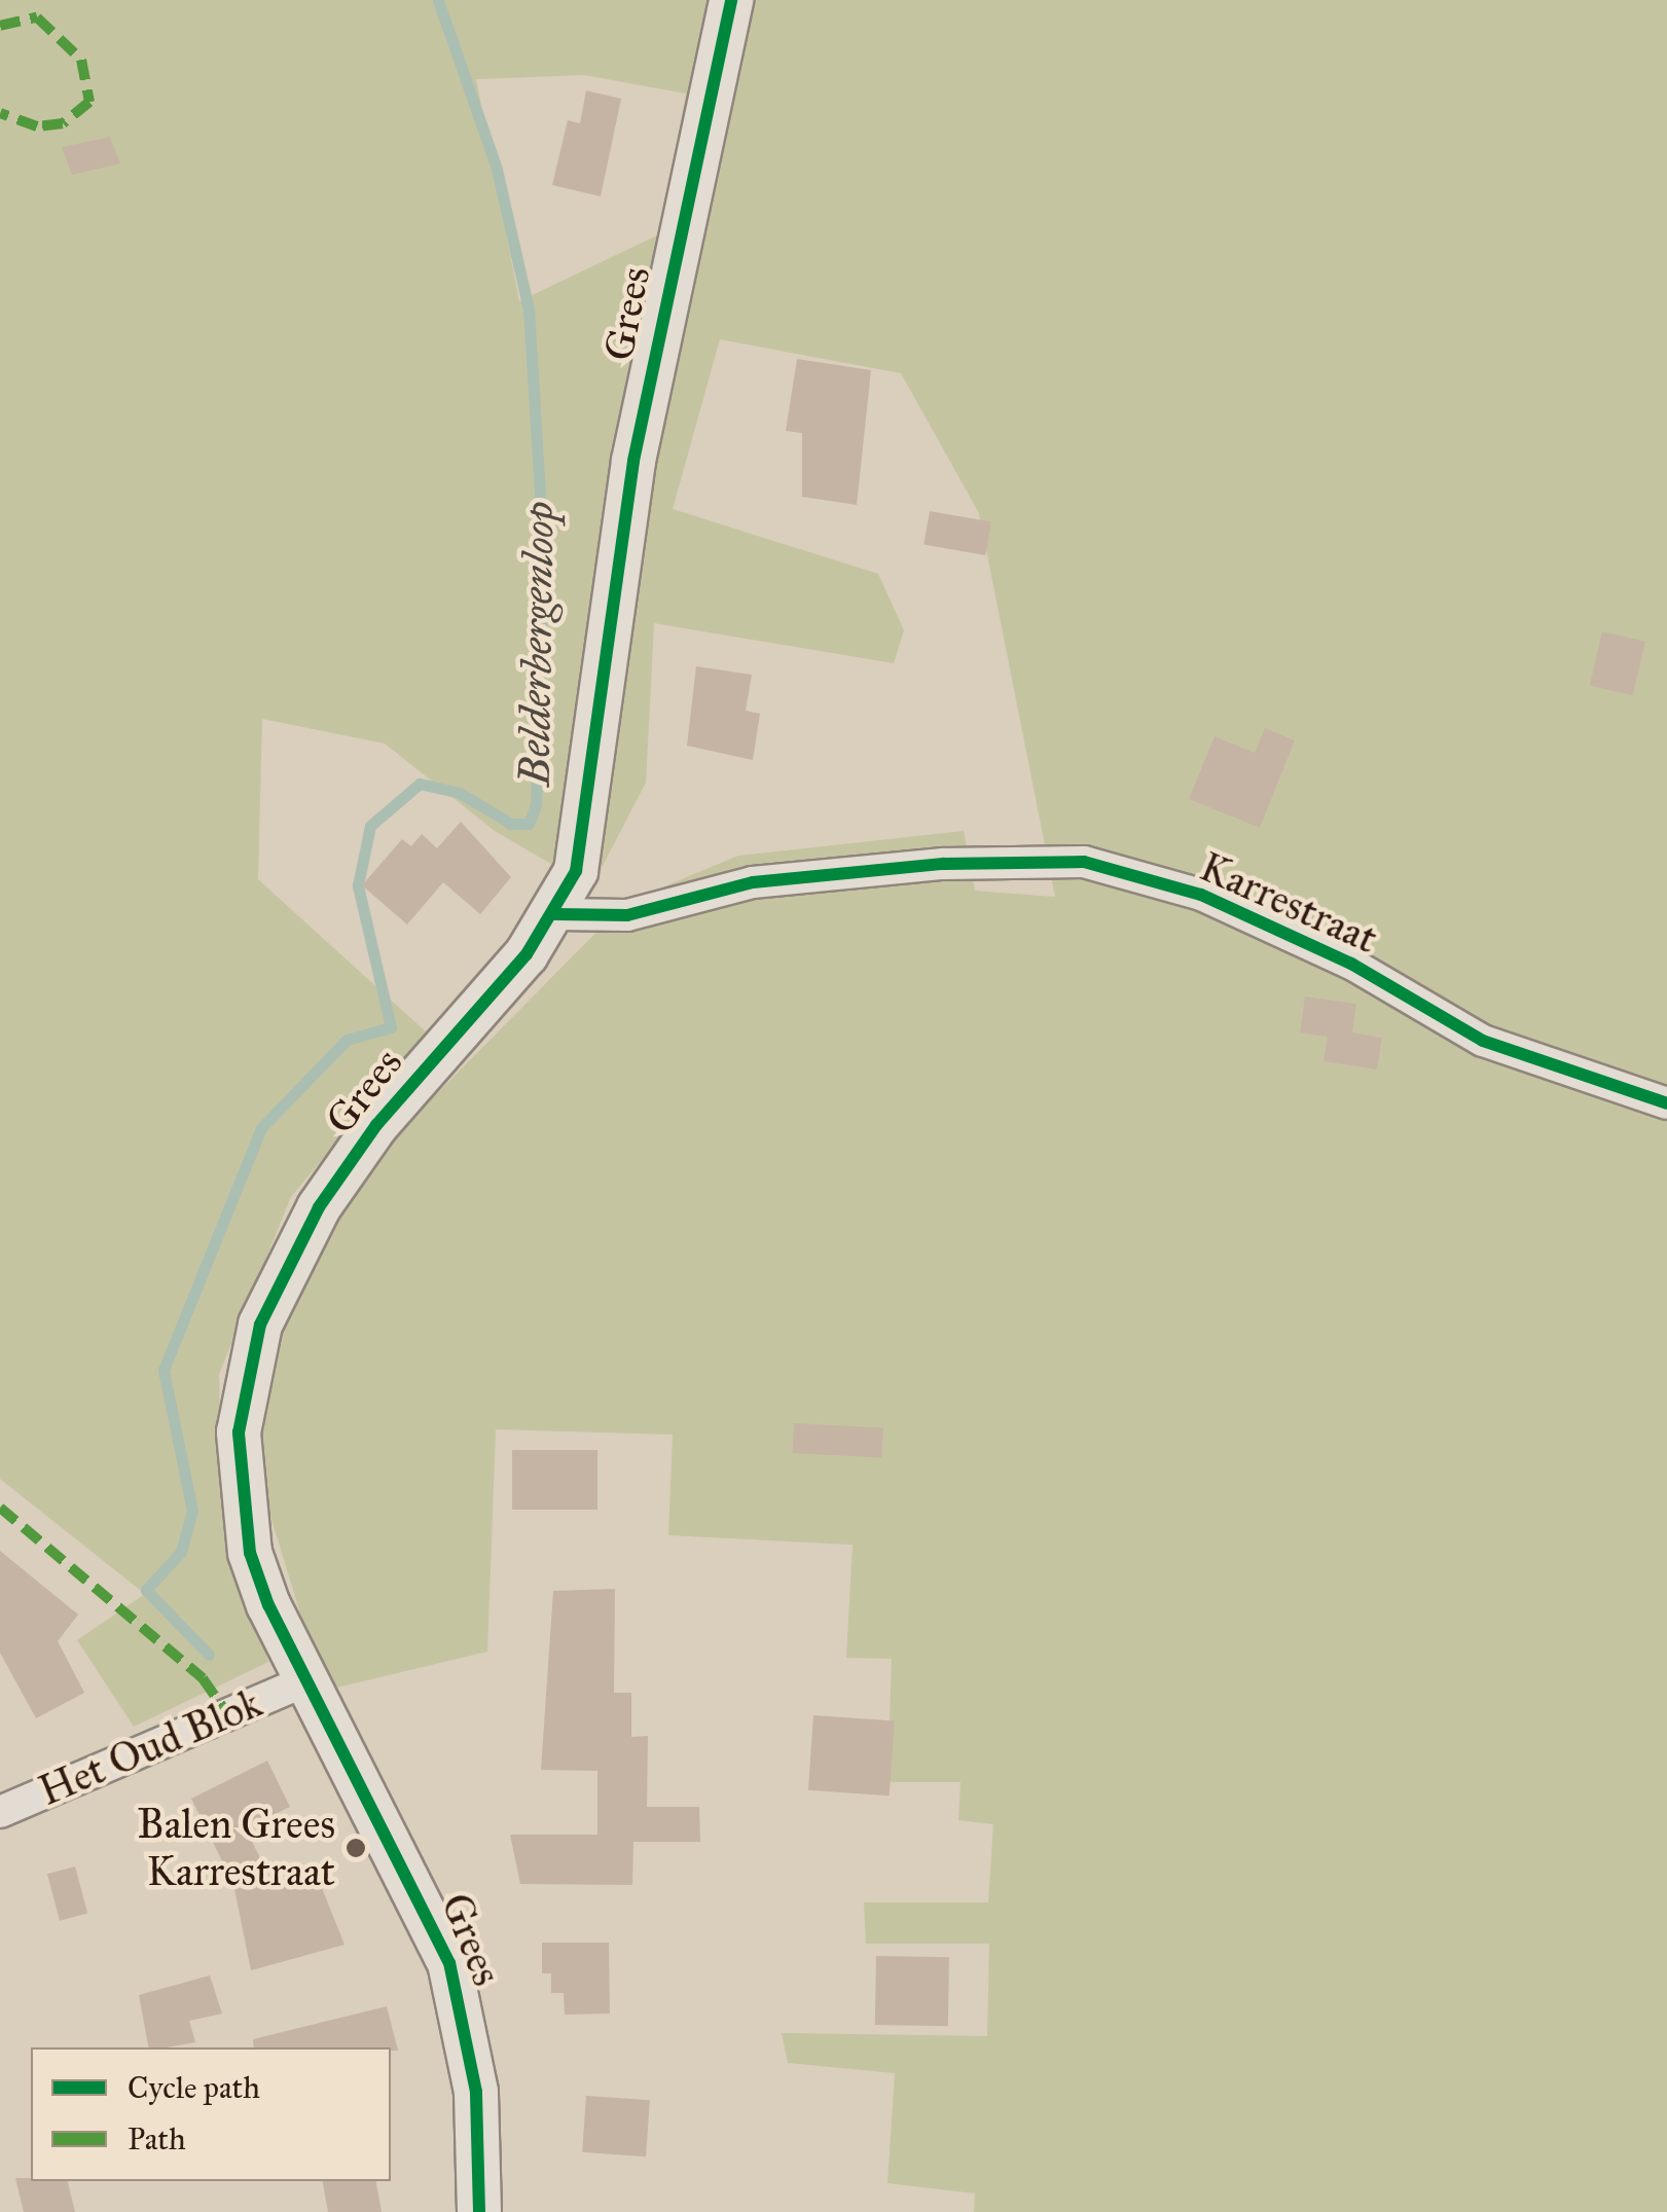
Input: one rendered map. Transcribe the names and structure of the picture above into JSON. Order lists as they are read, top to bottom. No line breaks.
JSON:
{"streets":{"street":["Grees","Karrestraat","Het Oud Blok"]},"crossings":[["Grees","Karrestraat"],["Grees","Het Oud Blok"]],"water":["Belderbergenloop"],"places":["Balen Grees Karrestraat"],"legend":["Cycle path","Path"]}
